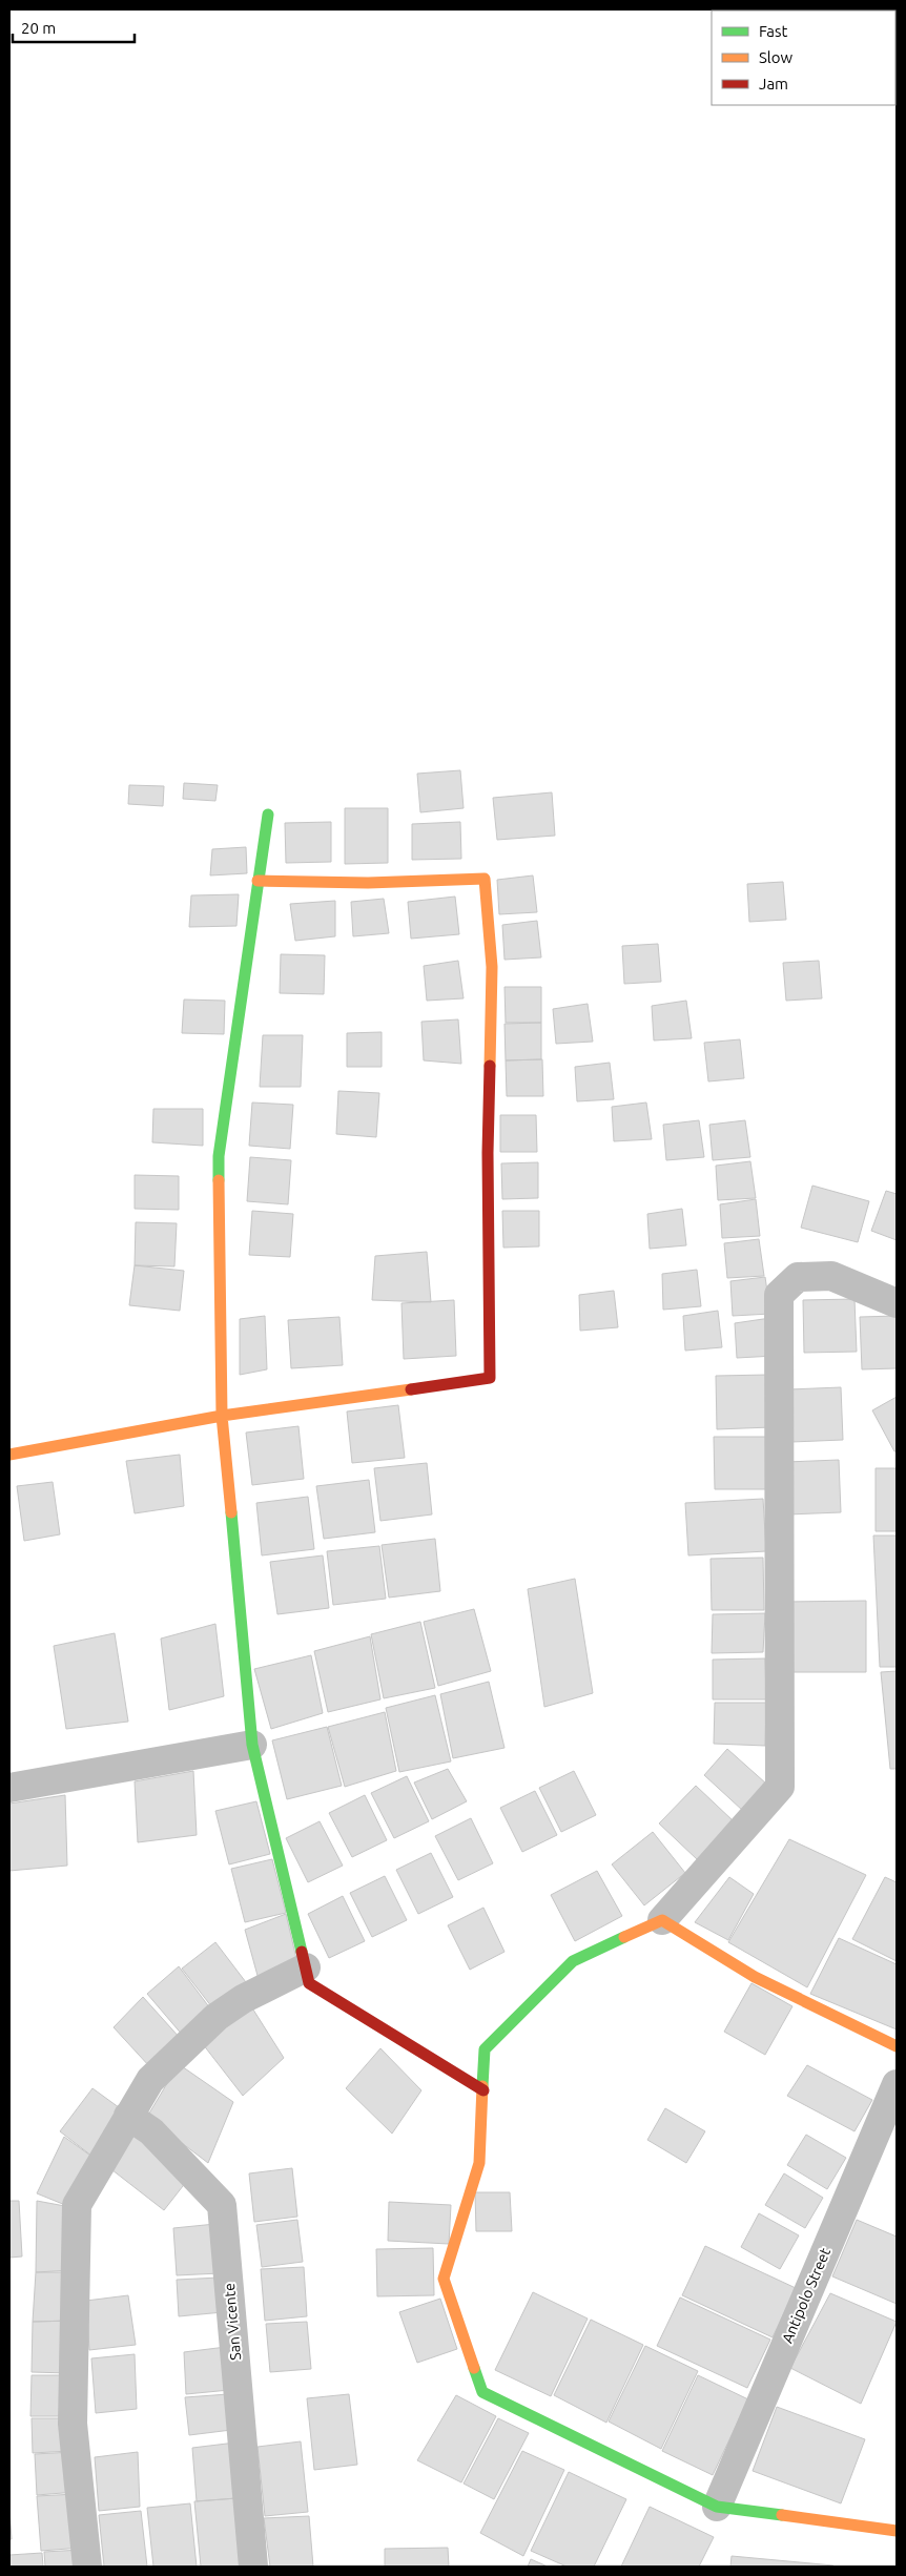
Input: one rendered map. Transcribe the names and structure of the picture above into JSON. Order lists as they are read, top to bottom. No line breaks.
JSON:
{"streets":{"street":["Antipolo Street","San Vicente"]},"legend":["Fast","Slow","Jam"],"scale_bar":"20 m"}
